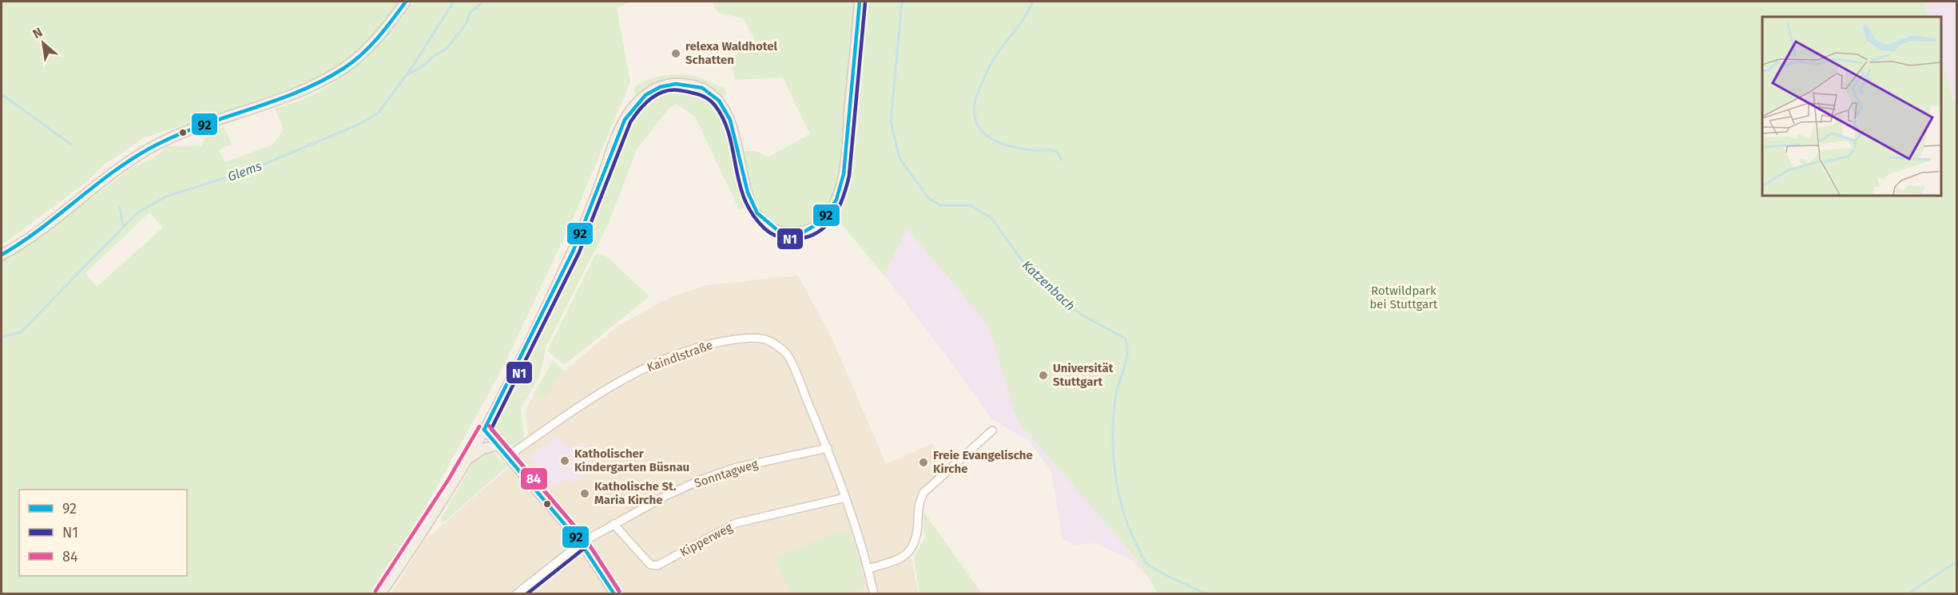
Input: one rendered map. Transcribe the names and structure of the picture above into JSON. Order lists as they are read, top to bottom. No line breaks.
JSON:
{"streets":{"street":["Kaindlstraße","Sonntagweg","Kipperweg"]},"crossings":[["Kaindlstraße","Sonntagweg"],["Kaindlstraße","Kipperweg"],["Sonntagweg","Kipperweg"]],"water":["Glems","Katzenbach"],"parks":["Rotwildpark bei Stuttgart"],"places":["relexa Waldhotel Schatten","Universität Stuttgart","Katholischer Kindergarten Büsnau","Freie Evangelische Kirche","Katholische St. Maria Kirche"],"lines":["transit line 92","transit line N1","transit line 84"],"legend":["92","N1","84"],"north":"top left"}
